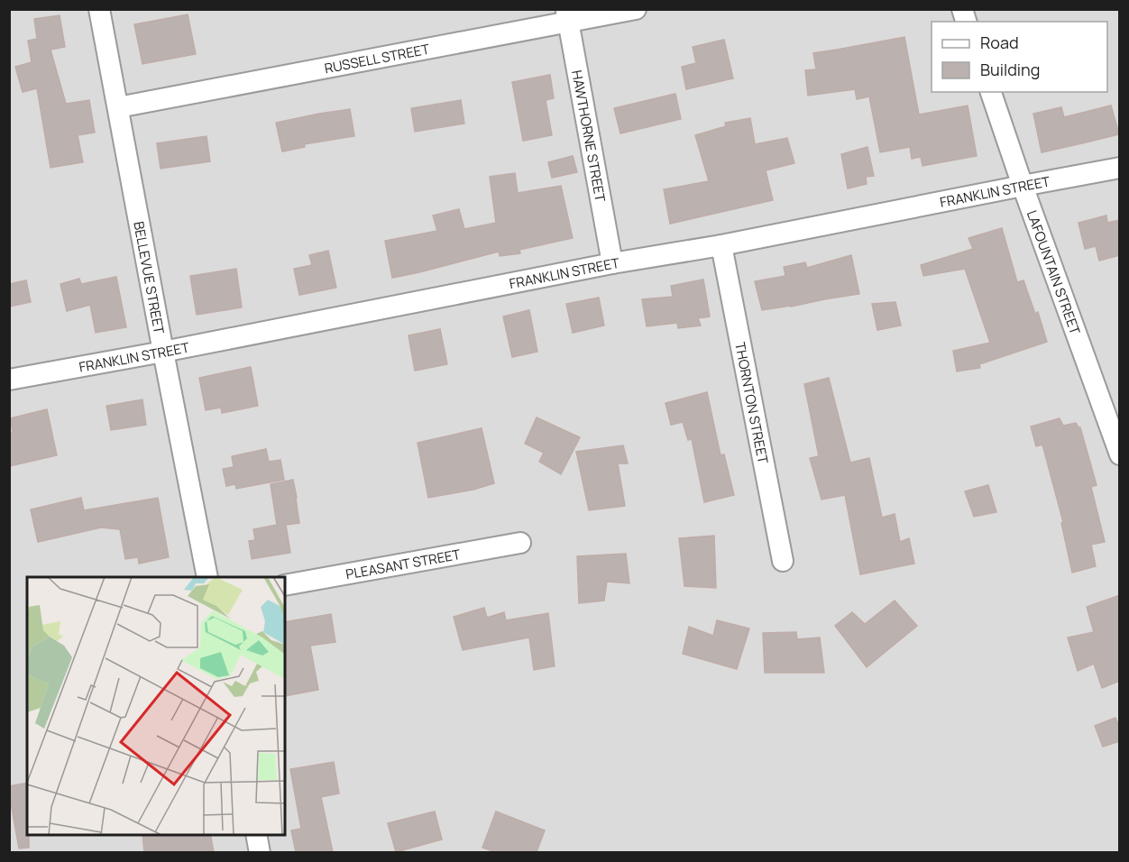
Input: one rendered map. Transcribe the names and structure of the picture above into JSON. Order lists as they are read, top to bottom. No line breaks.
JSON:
{"streets":{"street":["RUSSELL STREET","HAWTHORNE STREET","FRANKLIN STREET","LAFOUNTAIN STREET","BELLEVUE STREET","THORNTON STREET","PLEASANT STREET"]},"crossings":[["RUSSELL STREET","HAWTHORNE STREET"],["RUSSELL STREET","BELLEVUE STREET"],["HAWTHORNE STREET","FRANKLIN STREET"],["FRANKLIN STREET","LAFOUNTAIN STREET"],["FRANKLIN STREET","BELLEVUE STREET"],["FRANKLIN STREET","THORNTON STREET"]],"legend":["Road","Building"]}
